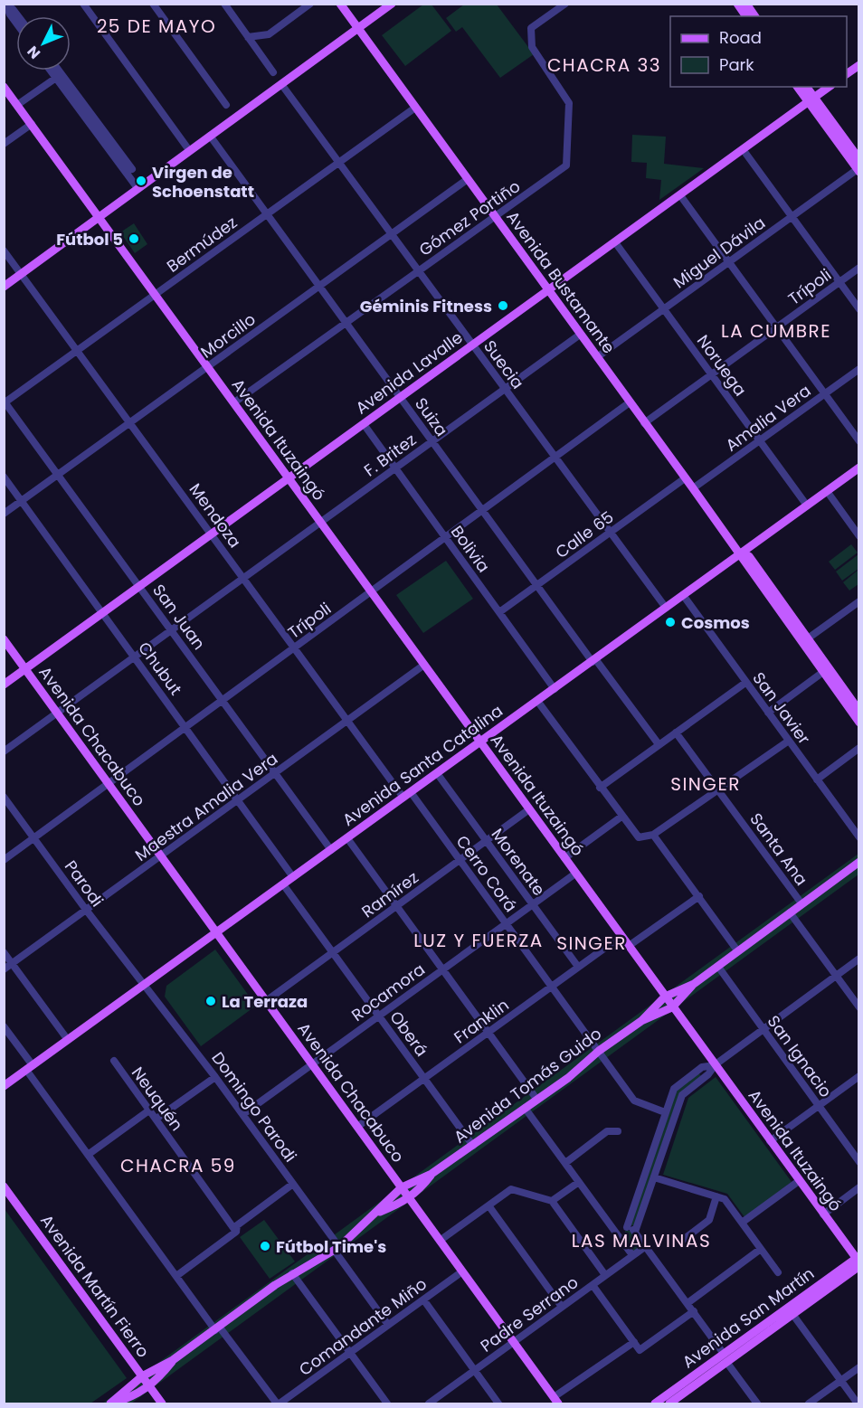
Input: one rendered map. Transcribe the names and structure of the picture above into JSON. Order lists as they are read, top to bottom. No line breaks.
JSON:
{"streets":{"main road":["Avenida Bustamante","Avenida Lavalle","Avenida Ituzaingó","Avenida Chacabuco","Avenida Santa Catalina","Avenida Tomás Guido","Avenida Martín Fierro","Avenida San Martín"],"street":["Gómez Portiño","Bermúdez","Miguel Dávila","Trípoli","Morcillo","Suecia","Noruega","Suiza","Amalia Vera","F. Britez","Mendoza","Calle 65","Bolivia","San Juan","Chubut","San Javier","Maestra Amalia Vera","Santa Ana","Morenate","Cerro Corá","Parodi","Ramírez","Rocamora","Franklin","Oberá","San Ignacio","Neuquén","Domingo Parodi","Padre Serrano","Comandante Miño"]},"crossings":[["Gómez Portiño","Avenida Bustamante"],["Gómez Portiño","Suecia"],["Gómez Portiño","Suiza"],["Gómez Portiño","Avenida Ituzaingó"],["Bermúdez","Avenida Bustamante"],["Bermúdez","Suecia"],["Bermúdez","Suiza"],["Bermúdez","Avenida Ituzaingó"],["Bermúdez","Mendoza"],["Bermúdez","San Juan"],["Miguel Dávila","Avenida Bustamante"],["Miguel Dávila","Noruega"],["Avenida Bustamante","Trípoli"],["Avenida Bustamante","Morcillo"],["Avenida Bustamante","Avenida Lavalle"],["Avenida Bustamante","Amalia Vera"],["Avenida Bustamante","F. Britez"],["Avenida Bustamante","Calle 65"],["Avenida Bustamante","Avenida Santa Catalina"],["Trípoli","Suecia"],["Trípoli","Noruega"],["Trípoli","Suiza"],["Trípoli","Avenida Ituzaingó"],["Trípoli","Mendoza"],["Trípoli","Bolivia"],["Trípoli","San Juan"],["Trípoli","Chubut"],["Trípoli","Avenida Chacabuco"],["Trípoli","Parodi"],["Morcillo","Suecia"],["Morcillo","Suiza"],["Morcillo","Avenida Ituzaingó"],["Morcillo","Mendoza"],["Morcillo","San Juan"],["Morcillo","Chubut"],["Suecia","Avenida Lavalle"],["Suecia","F. Britez"],["Suecia","Calle 65"],["Suecia","Avenida Santa Catalina"],["Noruega","Avenida Lavalle"],["Noruega","Amalia Vera"],["Noruega","Avenida Santa Catalina"],["Avenida Lavalle","Suiza"],["Avenida Lavalle","Avenida Ituzaingó"],["Avenida Lavalle","Mendoza"],["Avenida Lavalle","Bolivia"],["Avenida Lavalle","San Juan"],["Avenida Lavalle","Chubut"],["Avenida Lavalle","Avenida Chacabuco"],["Suiza","F. Britez"],["Suiza","Calle 65"],["Suiza","Avenida Santa Catalina"],["Avenida Ituzaingó","F. Britez"],["Avenida Ituzaingó","Avenida Santa Catalina"],["Avenida Ituzaingó","Maestra Amalia Vera"],["Avenida Ituzaingó","Ramírez"],["Avenida Ituzaingó","Rocamora"],["Avenida Ituzaingó","Franklin"],["Avenida Ituzaingó","Avenida Tomás Guido"],["Avenida Ituzaingó","Avenida San Martín"],["F. Britez","Mendoza"],["F. Britez","Bolivia"],["F. Britez","San Juan"],["F. Britez","Chubut"],["F. Britez","Avenida Chacabuco"],["Mendoza","Avenida Santa Catalina"],["Mendoza","Maestra Amalia Vera"],["Mendoza","Cerro Corá"],["Calle 65","Bolivia"],["Bolivia","Avenida Santa Catalina"],["San Juan","Avenida Santa Catalina"],["San Juan","Maestra Amalia Vera"],["Chubut","Avenida Santa Catalina"],["Chubut","Maestra Amalia Vera"],["San Javier","Avenida Santa Catalina"],["Avenida Chacabuco","Avenida Santa Catalina"],["Avenida Chacabuco","Maestra Amalia Vera"],["Avenida Chacabuco","Ramírez"],["Avenida Chacabuco","Rocamora"],["Avenida Chacabuco","Franklin"],["Avenida Chacabuco","Avenida Tomás Guido"],["Avenida Chacabuco","Padre Serrano"],["Avenida Chacabuco","Comandante Miño"],["Avenida Santa Catalina","Morenate"],["Avenida Santa Catalina","Cerro Corá"],["Avenida Santa Catalina","Parodi"],["Avenida Santa Catalina","Oberá"],["Avenida Santa Catalina","Domingo Parodi"],["Maestra Amalia Vera","Parodi"],["Santa Ana","Avenida Tomás Guido"],["Morenate","Ramírez"],["Morenate","Rocamora"],["Morenate","Franklin"],["Cerro Corá","Ramírez"],["Cerro Corá","Rocamora"],["Cerro Corá","Franklin"],["Cerro Corá","Avenida Tomás Guido"],["Parodi","Domingo Parodi"],["Ramírez","Oberá"],["Rocamora","Oberá"],["Rocamora","Domingo Parodi"],["Franklin","Oberá"],["Oberá","Avenida Tomás Guido"],["San Ignacio","Avenida Tomás Guido"],["Avenida Tomás Guido","Domingo Parodi"],["Avenida Tomás Guido","Avenida Martín Fierro"]],"districts":["25 DE MAYO","CHACRA 33","LA CUMBRE","SINGER","LUZ Y FUERZA","SINGER","CHACRA 59","LAS MALVINAS"],"places":["Virgen de Schoenstatt","Fútbol 5","Géminis Fitness","Cosmos","La Terraza","Fútbol Time's"],"legend":["Road","Park"],"north":"bottom left"}
